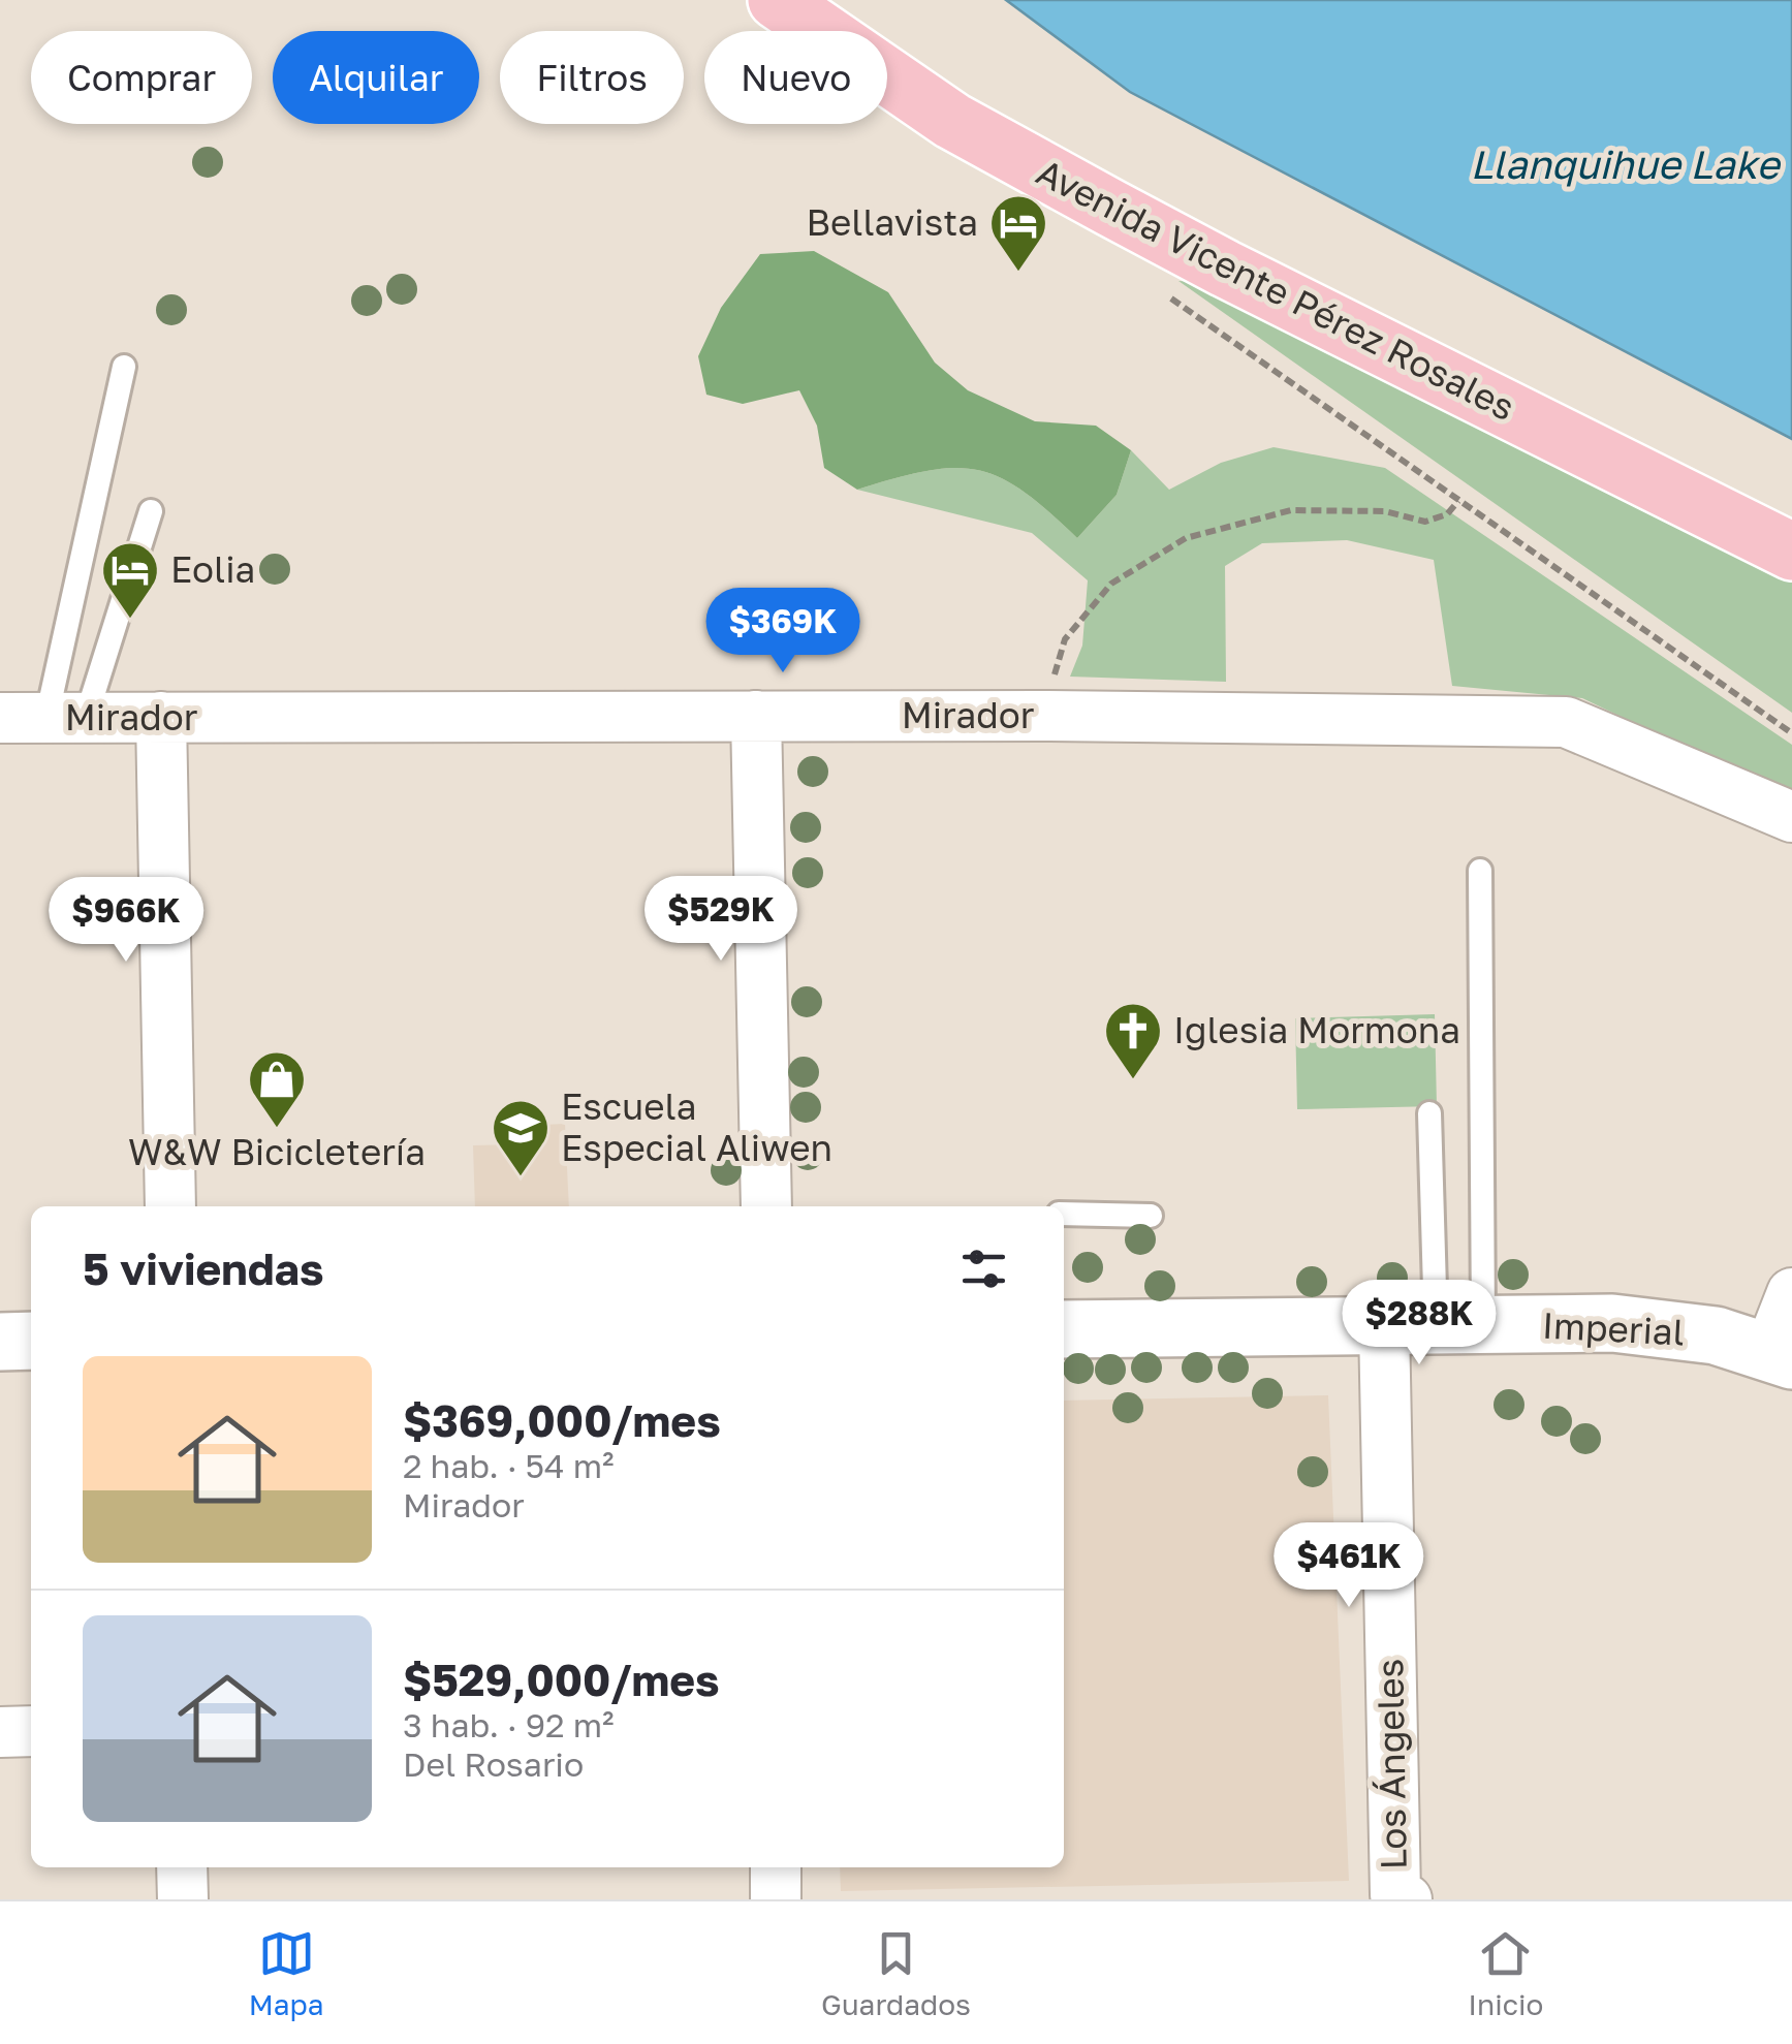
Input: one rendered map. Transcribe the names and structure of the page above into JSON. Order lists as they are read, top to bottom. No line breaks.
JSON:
{"streets":{"main road":["Avenida Vicente Pérez Rosales"],"street":["Mirador","Imperial","Los Ángeles"]},"crossings":[["Imperial","Los Ángeles"]],"water":["Llanquihue Lake"],"places":{"hotel":["Bellavista","Eolia"],"church":["Iglesia Mormona"],"shop":["W&W Bicicletería"],"school or university":["Escuela Especial Aliwen"]},"page":{"chip":["Comprar","Alquilar","Filtros","Nuevo"],"price":["$369K","$529K","$966K","$288K","$461K"],"heading":"5 viviendas","list":[{"name":"$369,000/mes","note":"2 hab. · 54 m² · Mirador"},{"name":"$529,000/mes","note":"3 hab. · 92 m² · Del Rosario"}],"tabs":["Mapa","Guardados","Inicio"]}}
